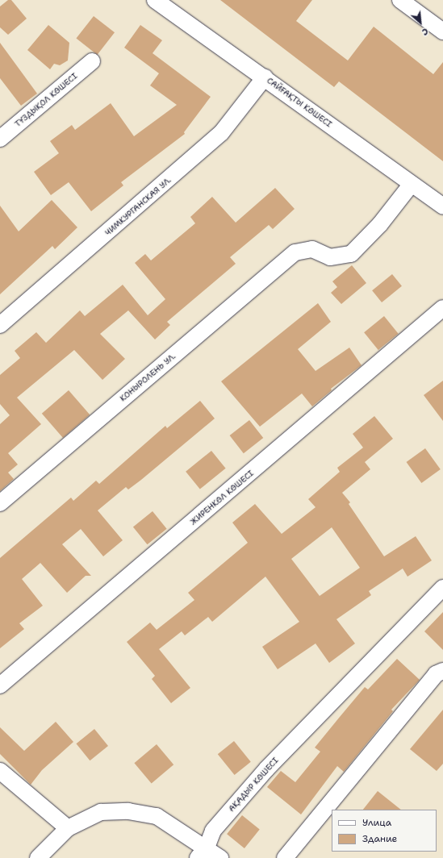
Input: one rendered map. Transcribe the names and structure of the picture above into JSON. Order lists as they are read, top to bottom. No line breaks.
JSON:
{"streets":{"street":["ТҰЗДЫҚОЛ КӨШЕСІ","САЙҒАҚТЫ КӨШЕСІ","ЧИМКУРГАНСКАЯ УЛ.","КОНЫРОЛЕНЬ УЛ.","ЖИРЕНКӨЛ КӨШЕСІ","АҚАДЫР КӨШЕСІ"]},"crossings":[["САЙҒАҚТЫ КӨШЕСІ","ЧИМКУРГАНСКАЯ УЛ."],["САЙҒАҚТЫ КӨШЕСІ","КОНЫРОЛЕНЬ УЛ."]],"legend":["Улица","Здание"],"north":"bottom right"}
